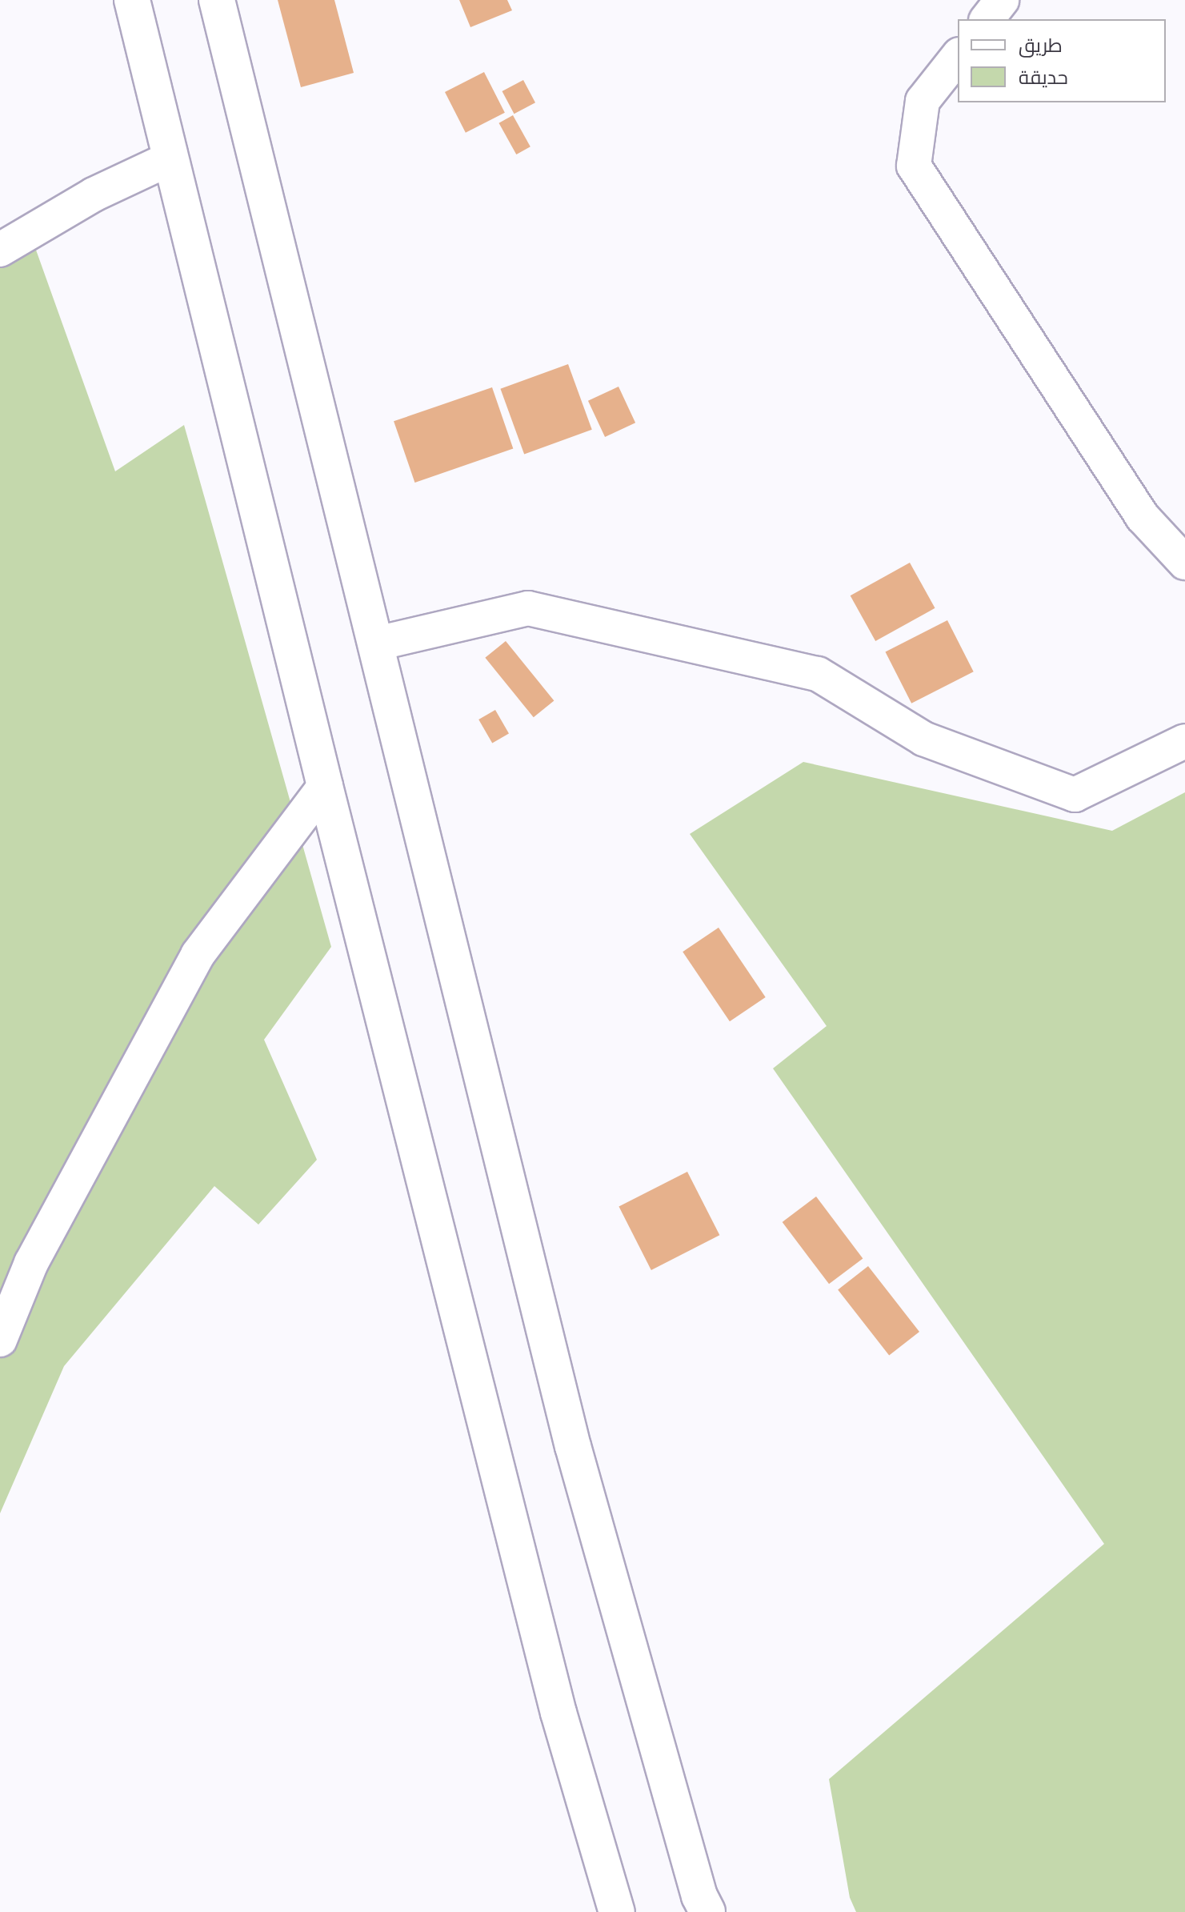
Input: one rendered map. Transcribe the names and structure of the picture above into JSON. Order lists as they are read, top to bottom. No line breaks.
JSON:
{"legend":["طريق","حديقة"]}
